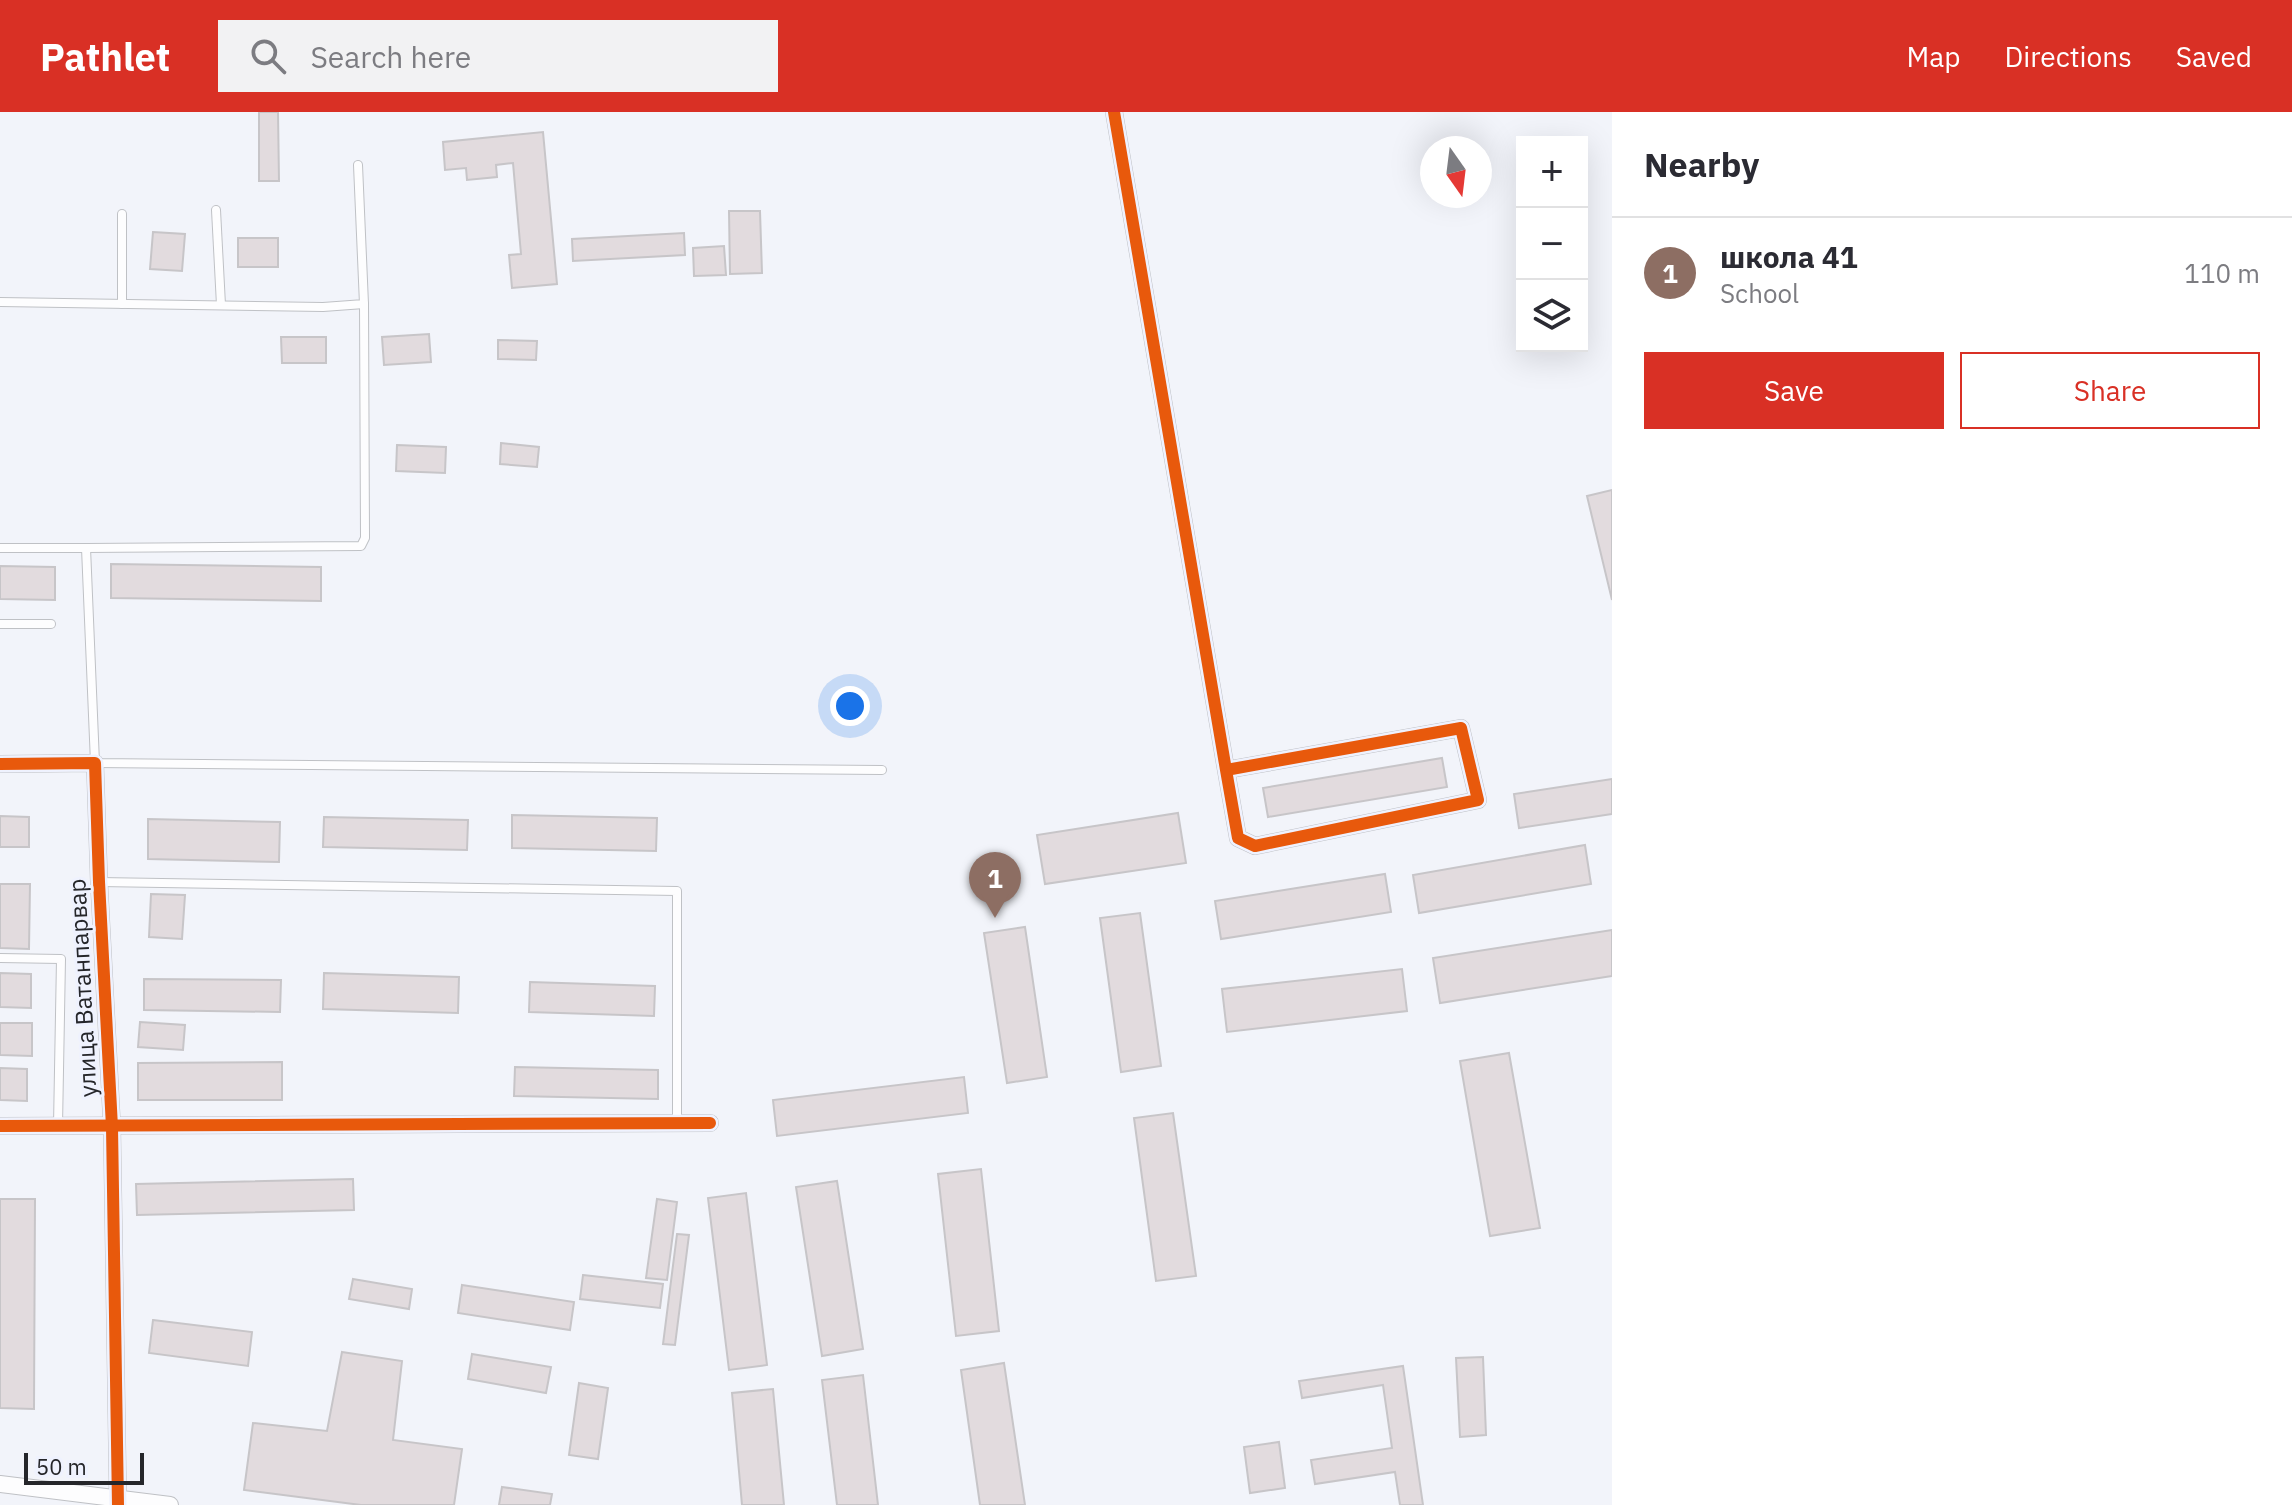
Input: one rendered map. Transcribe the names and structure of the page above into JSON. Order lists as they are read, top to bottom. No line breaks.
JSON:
{"streets":{"street":["улица Ватанпарвар"]},"scale_bar":"50 m","north":"bottom","page":{"header":"Pathlet","search":"Search here","nav":["Map","Directions","Saved"],"heading":"Nearby","map_buttons":["+","−"],"list":[{"mark":"1","name":"школа 41","note":"School","value":"110 m"}],"buttons":["Save","Share"],"pins":"1","scale":"50 m"}}
